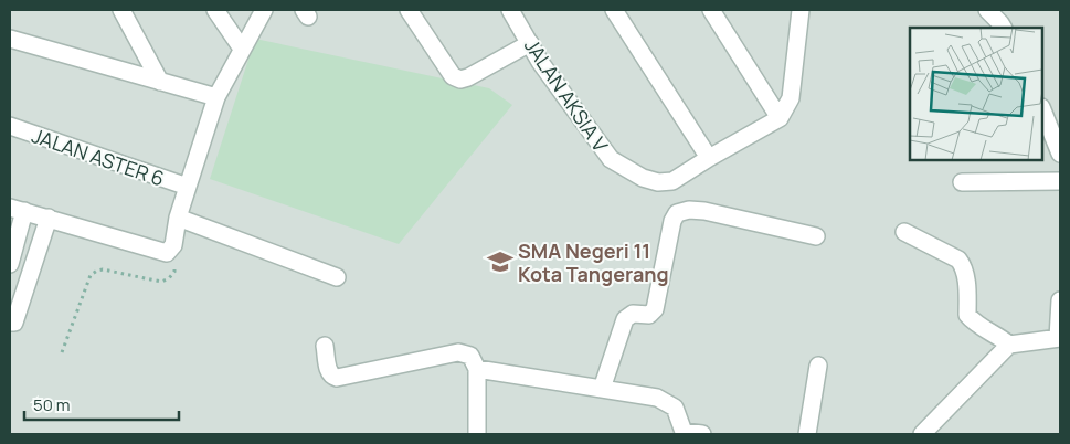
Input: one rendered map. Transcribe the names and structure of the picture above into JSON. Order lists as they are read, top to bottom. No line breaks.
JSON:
{"streets":{"street":["JALAN AKSIA V","JALAN ASTER 6"]},"places":{"school or university":["SMA Negeri 11 Kota Tangerang"]},"scale_bar":"50 m"}
